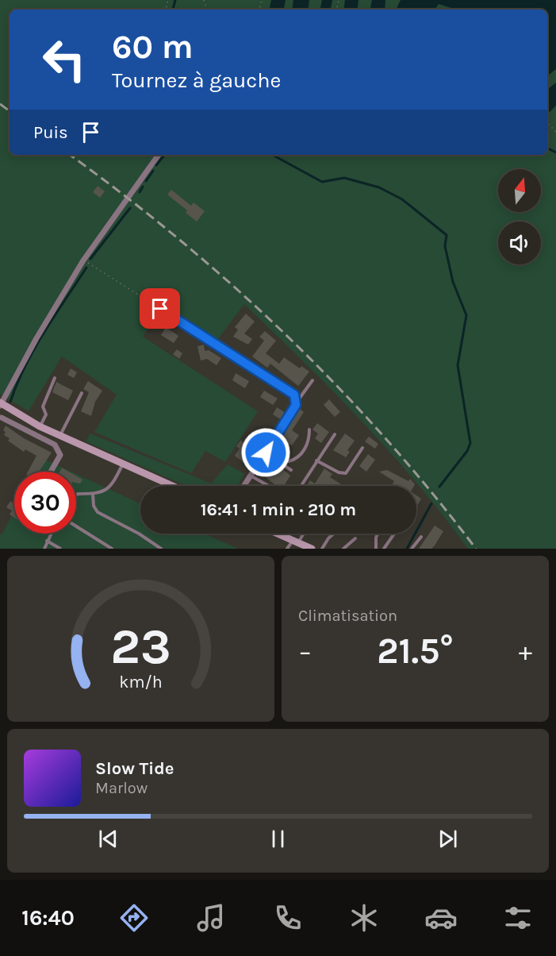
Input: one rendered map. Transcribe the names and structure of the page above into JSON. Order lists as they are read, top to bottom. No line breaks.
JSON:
{"north":"top","page":{"turn":["60 m","Tournez à gauche"],"then":"Puis","limit":"30","trip":"16:41 · 1 min · 210 m","tile":"Climatisation","heat":["−","21.5°","+"],"song":["Slow Tide","Marlow"],"tabs":"16:40","gauge":["23","km/h"]}}
